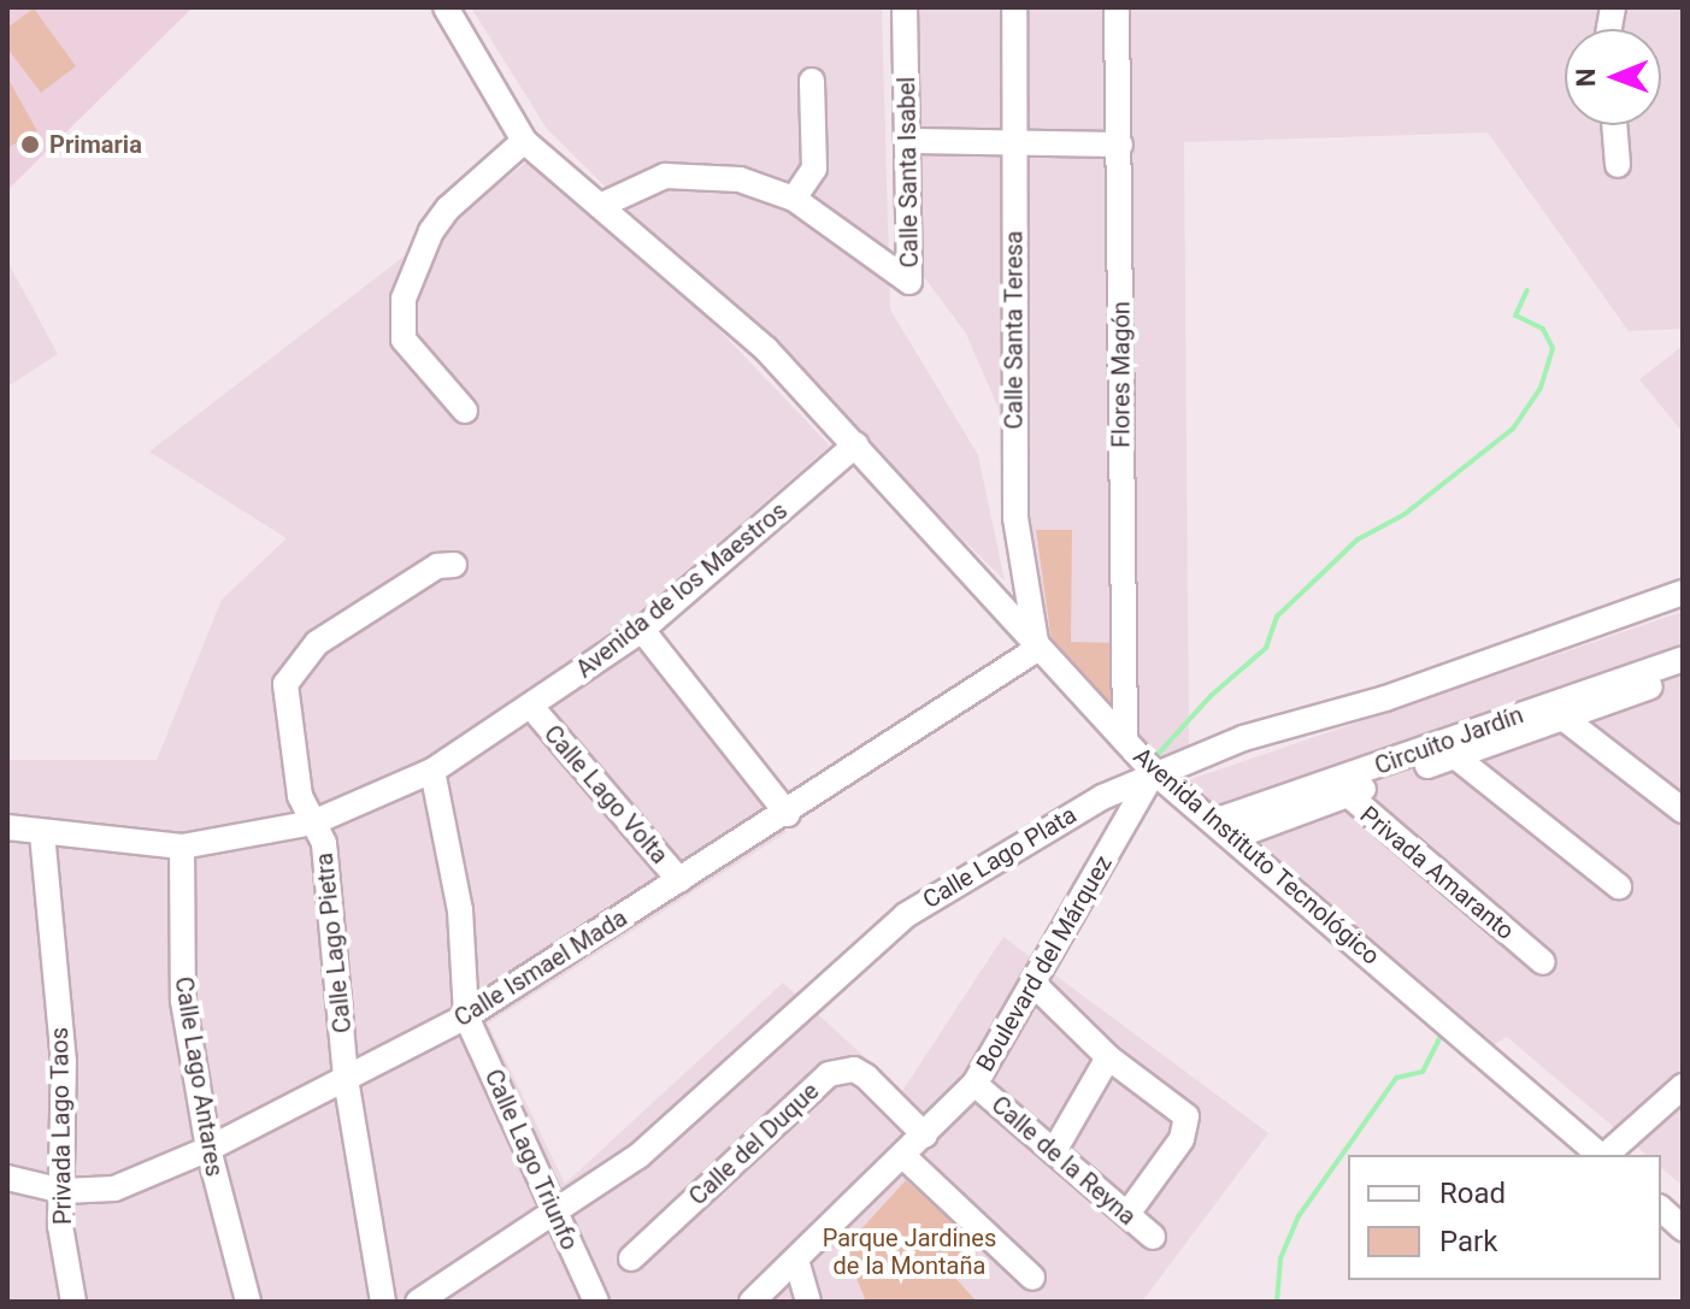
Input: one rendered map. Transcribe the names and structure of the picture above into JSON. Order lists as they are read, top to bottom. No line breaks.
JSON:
{"streets":{"street":["Calle Santa Isabel","Calle Santa Teresa","Flores Magón","Avenida de los Maestros","Circuito Jardín","Calle Lago Volta","Avenida Instituto Tecnológico","Calle Lago Plata","Privada Amaranto","Calle Lago Pietra","Boulevard del Márquez","Calle Ismael Mada","Calle Lago Antares","Privada Lago Taos","Calle del Duque","Calle Lago Triunfo","Calle de la Reyna"]},"crossings":[["Calle Santa Isabel","Avenida Instituto Tecnológico"],["Calle Santa Teresa","Avenida Instituto Tecnológico"],["Calle Santa Teresa","Calle Ismael Mada"],["Flores Magón","Avenida Instituto Tecnológico"],["Avenida de los Maestros","Calle Lago Volta"],["Avenida de los Maestros","Avenida Instituto Tecnológico"],["Avenida de los Maestros","Calle Lago Pietra"],["Avenida de los Maestros","Calle Lago Antares"],["Avenida de los Maestros","Privada Lago Taos"],["Circuito Jardín","Avenida Instituto Tecnológico"],["Circuito Jardín","Privada Amaranto"],["Calle Lago Volta","Calle Ismael Mada"],["Avenida Instituto Tecnológico","Calle Lago Plata"],["Avenida Instituto Tecnológico","Boulevard del Márquez"],["Avenida Instituto Tecnológico","Calle Ismael Mada"],["Calle Lago Plata","Boulevard del Márquez"],["Calle Lago Plata","Calle Lago Triunfo"],["Calle Lago Pietra","Calle Ismael Mada"],["Boulevard del Márquez","Calle del Duque"],["Boulevard del Márquez","Calle de la Reyna"],["Calle Ismael Mada","Calle Lago Antares"],["Calle Ismael Mada","Privada Lago Taos"],["Calle Ismael Mada","Calle Lago Triunfo"]],"parks":["Parque Jardines de la Montaña"],"places":["Primaria"],"legend":["Road","Park"],"north":"left"}
